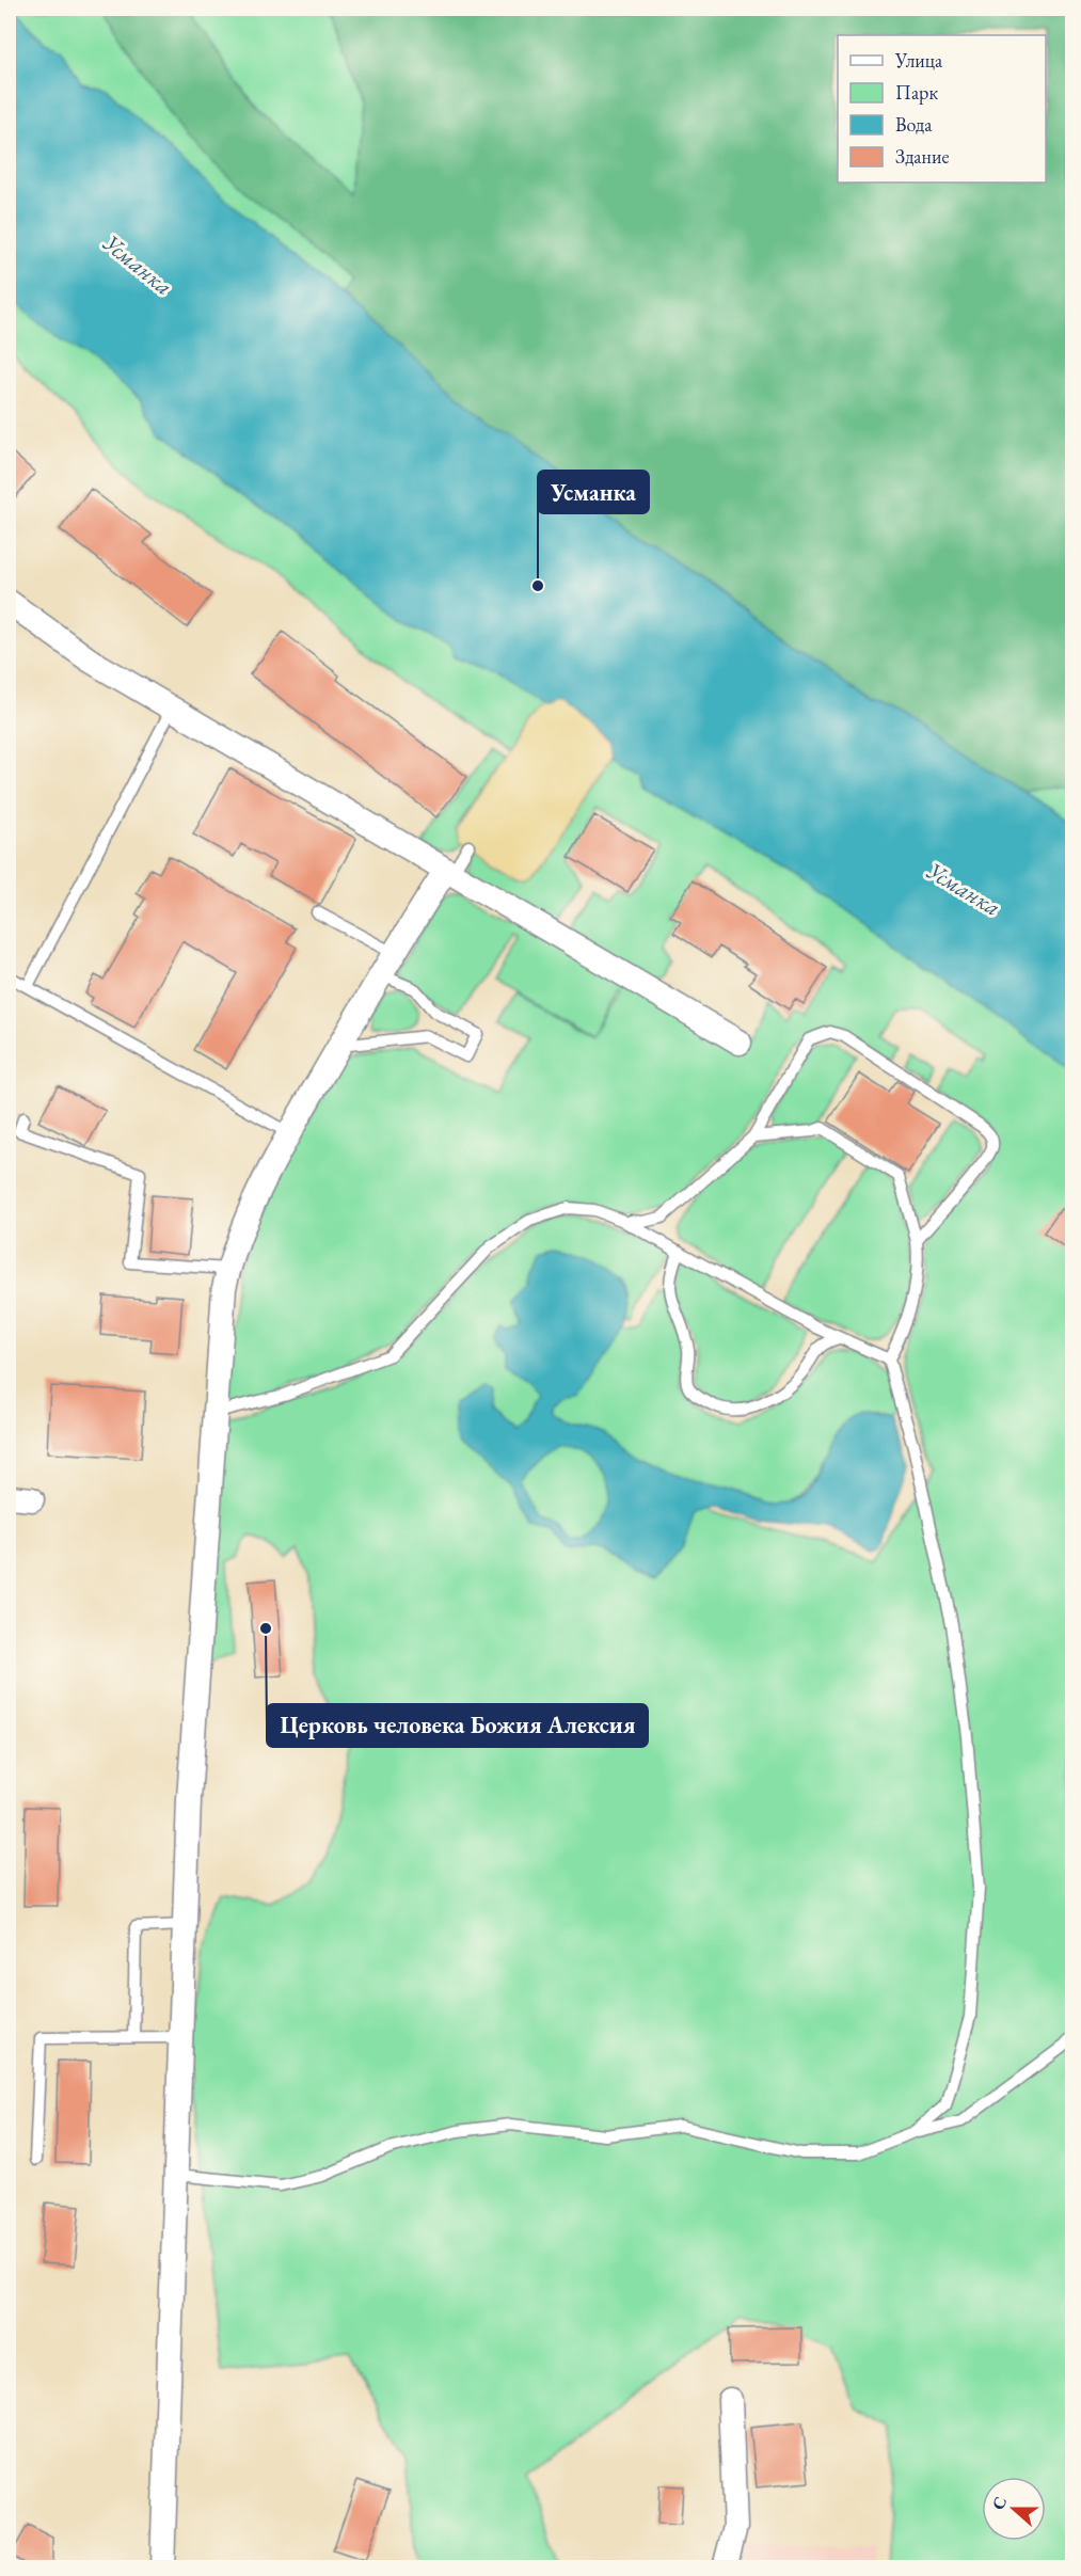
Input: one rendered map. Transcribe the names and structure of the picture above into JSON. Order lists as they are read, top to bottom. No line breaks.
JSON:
{"water":["Усманка"],"places":["Усманка","Церковь человека Божия Алексия"],"legend":["Улица","Парк","Вода","Здание"],"north":"left"}
